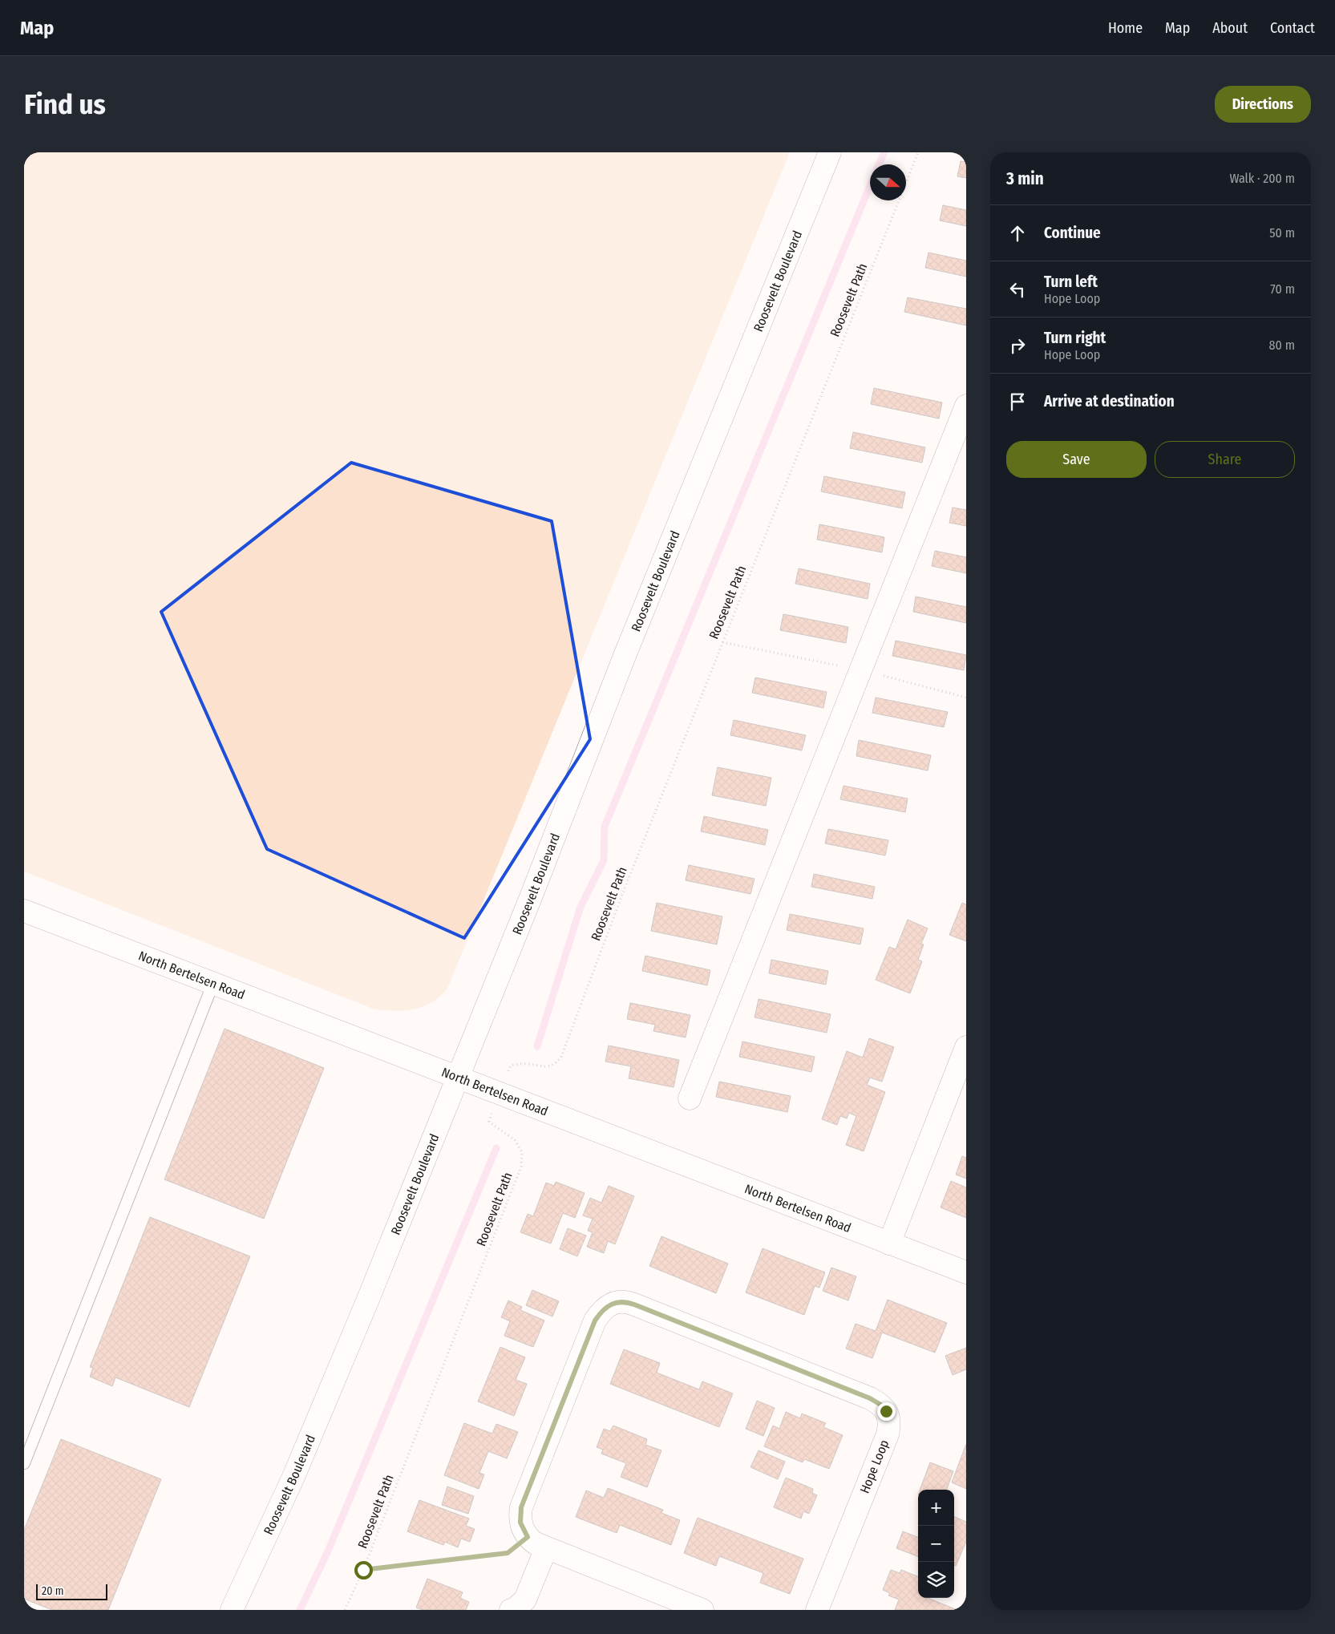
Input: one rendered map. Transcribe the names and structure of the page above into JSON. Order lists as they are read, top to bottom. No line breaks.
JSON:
{"streets":{"street":["Roosevelt Boulevard","North Bertelsen Road","Hope Loop"],"path":["Roosevelt Path"]},"crossings":[["Roosevelt Boulevard","North Bertelsen Road"],["Roosevelt Path","North Bertelsen Road"]],"scale_bar":"20 m","north":"right","page":{"header":"Map","nav":["Home","Map","About","Contact"],"buttons":["Directions",["Save","Share"]],"title":"Find us","heading":["3 min","Walk · 200 m"],"list":[["Continue","50 m"],["Turn left","Hope Loop","70 m"],["Turn right","Hope Loop","80 m"],"Arrive at destination"],"map_buttons":["+","−"],"scale":"20 m"}}
